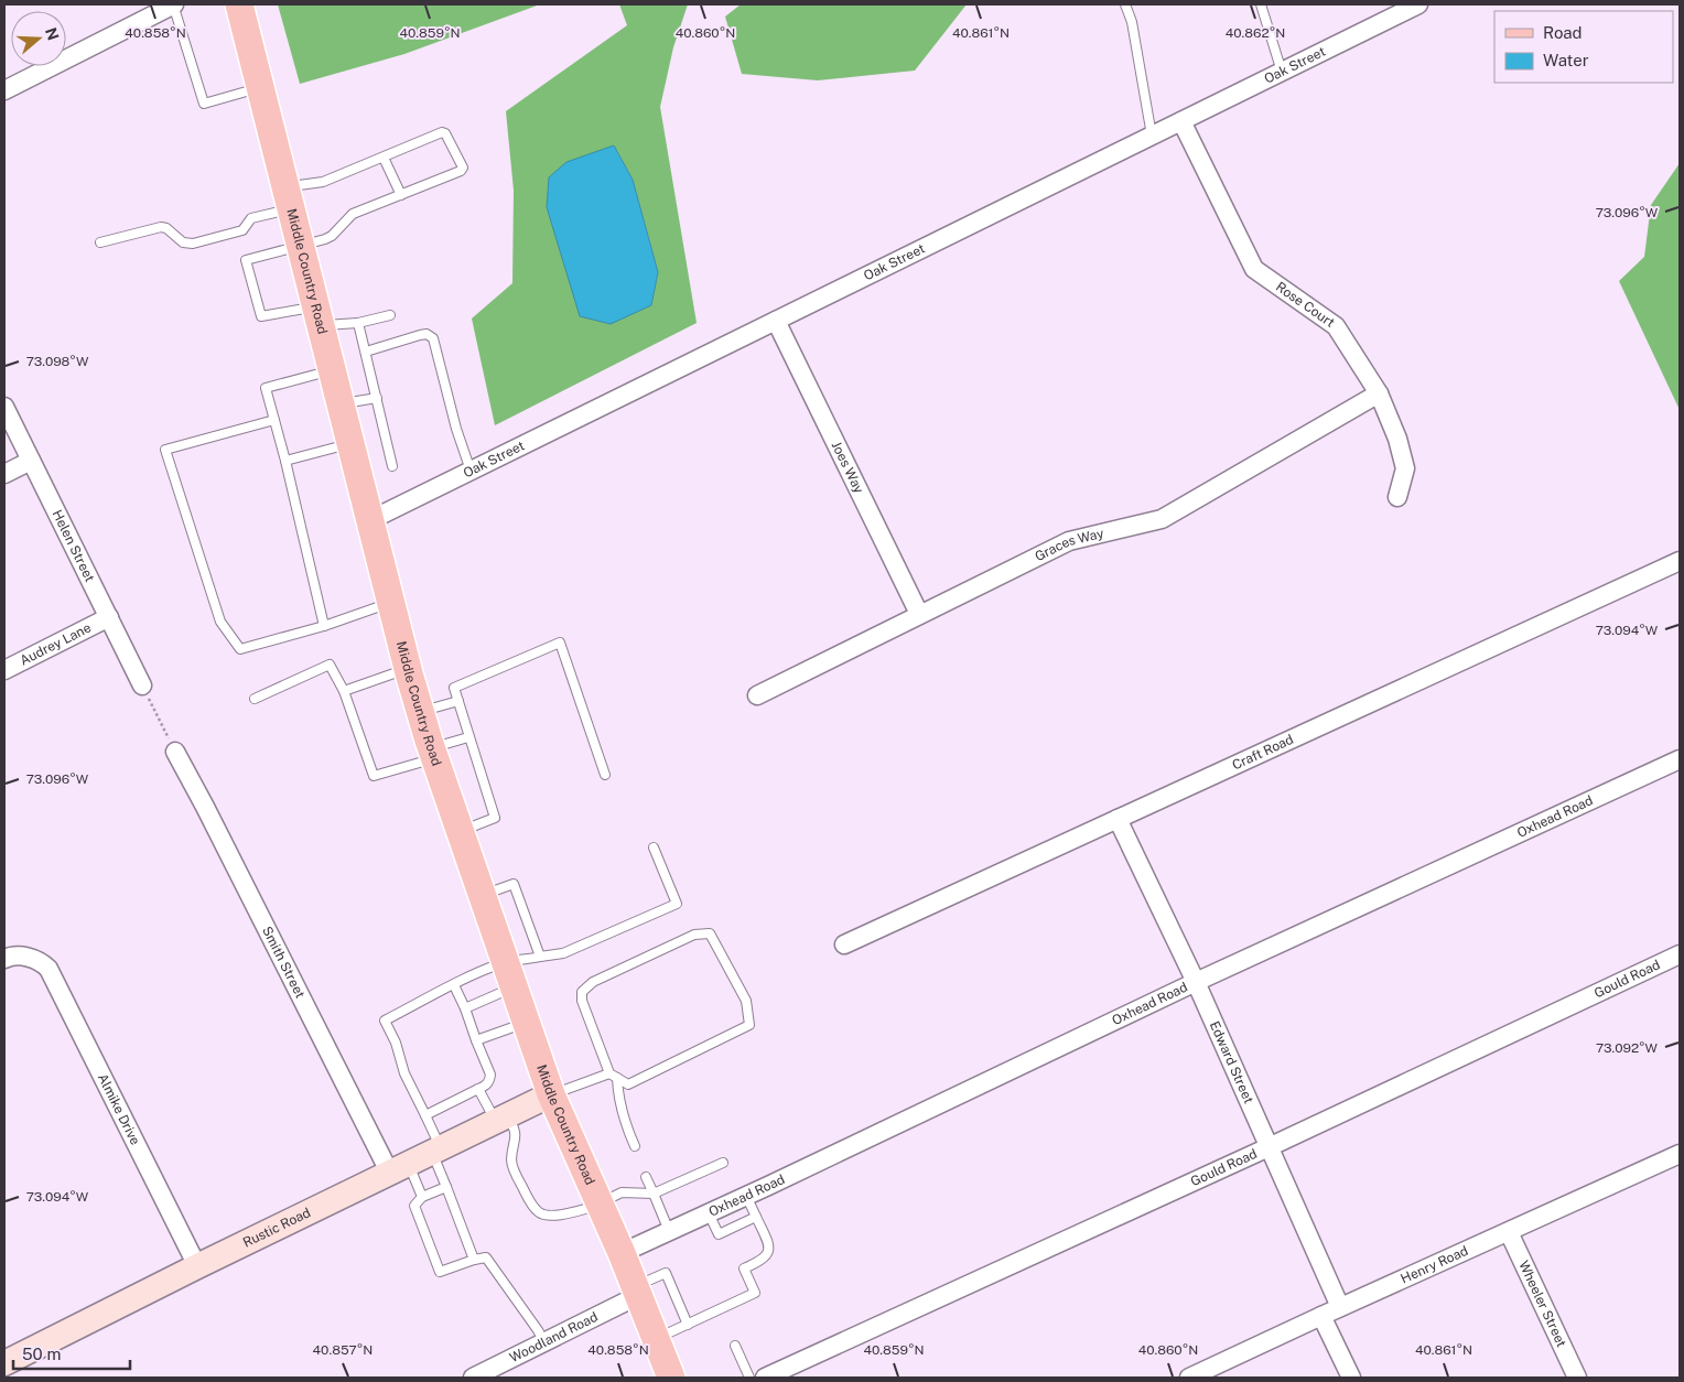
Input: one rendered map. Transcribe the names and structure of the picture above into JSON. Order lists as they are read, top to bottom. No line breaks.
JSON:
{"streets":{"main road":["Middle Country Road"],"street":["Oak Street","Rose Court","Joes Way","Helen Street","Graces Way","Audrey Lane","Craft Road","Oxhead Road","Smith Street","Gould Road","Edward Street","Almike Drive","Rustic Road","Henry Road","Wheeler Street","Woodland Road"]},"crossings":[["Oak Street","Middle Country Road"],["Oak Street","Rose Court"],["Oak Street","Joes Way"],["Middle Country Road","Oxhead Road"],["Middle Country Road","Rustic Road"],["Middle Country Road","Woodland Road"],["Rose Court","Graces Way"],["Joes Way","Graces Way"],["Helen Street","Audrey Lane"],["Craft Road","Edward Street"],["Oxhead Road","Edward Street"],["Smith Street","Rustic Road"],["Gould Road","Edward Street"],["Edward Street","Henry Road"],["Almike Drive","Rustic Road"],["Henry Road","Wheeler Street"]],"legend":["Road","Water"],"scale_bar":"50 m","north":"right","coordinates":["40.858°N","40.859°N","40.860°N","40.861°N","40.862°N","73.096°W","73.098°W","73.094°W","73.092°W","40.857°N"]}
